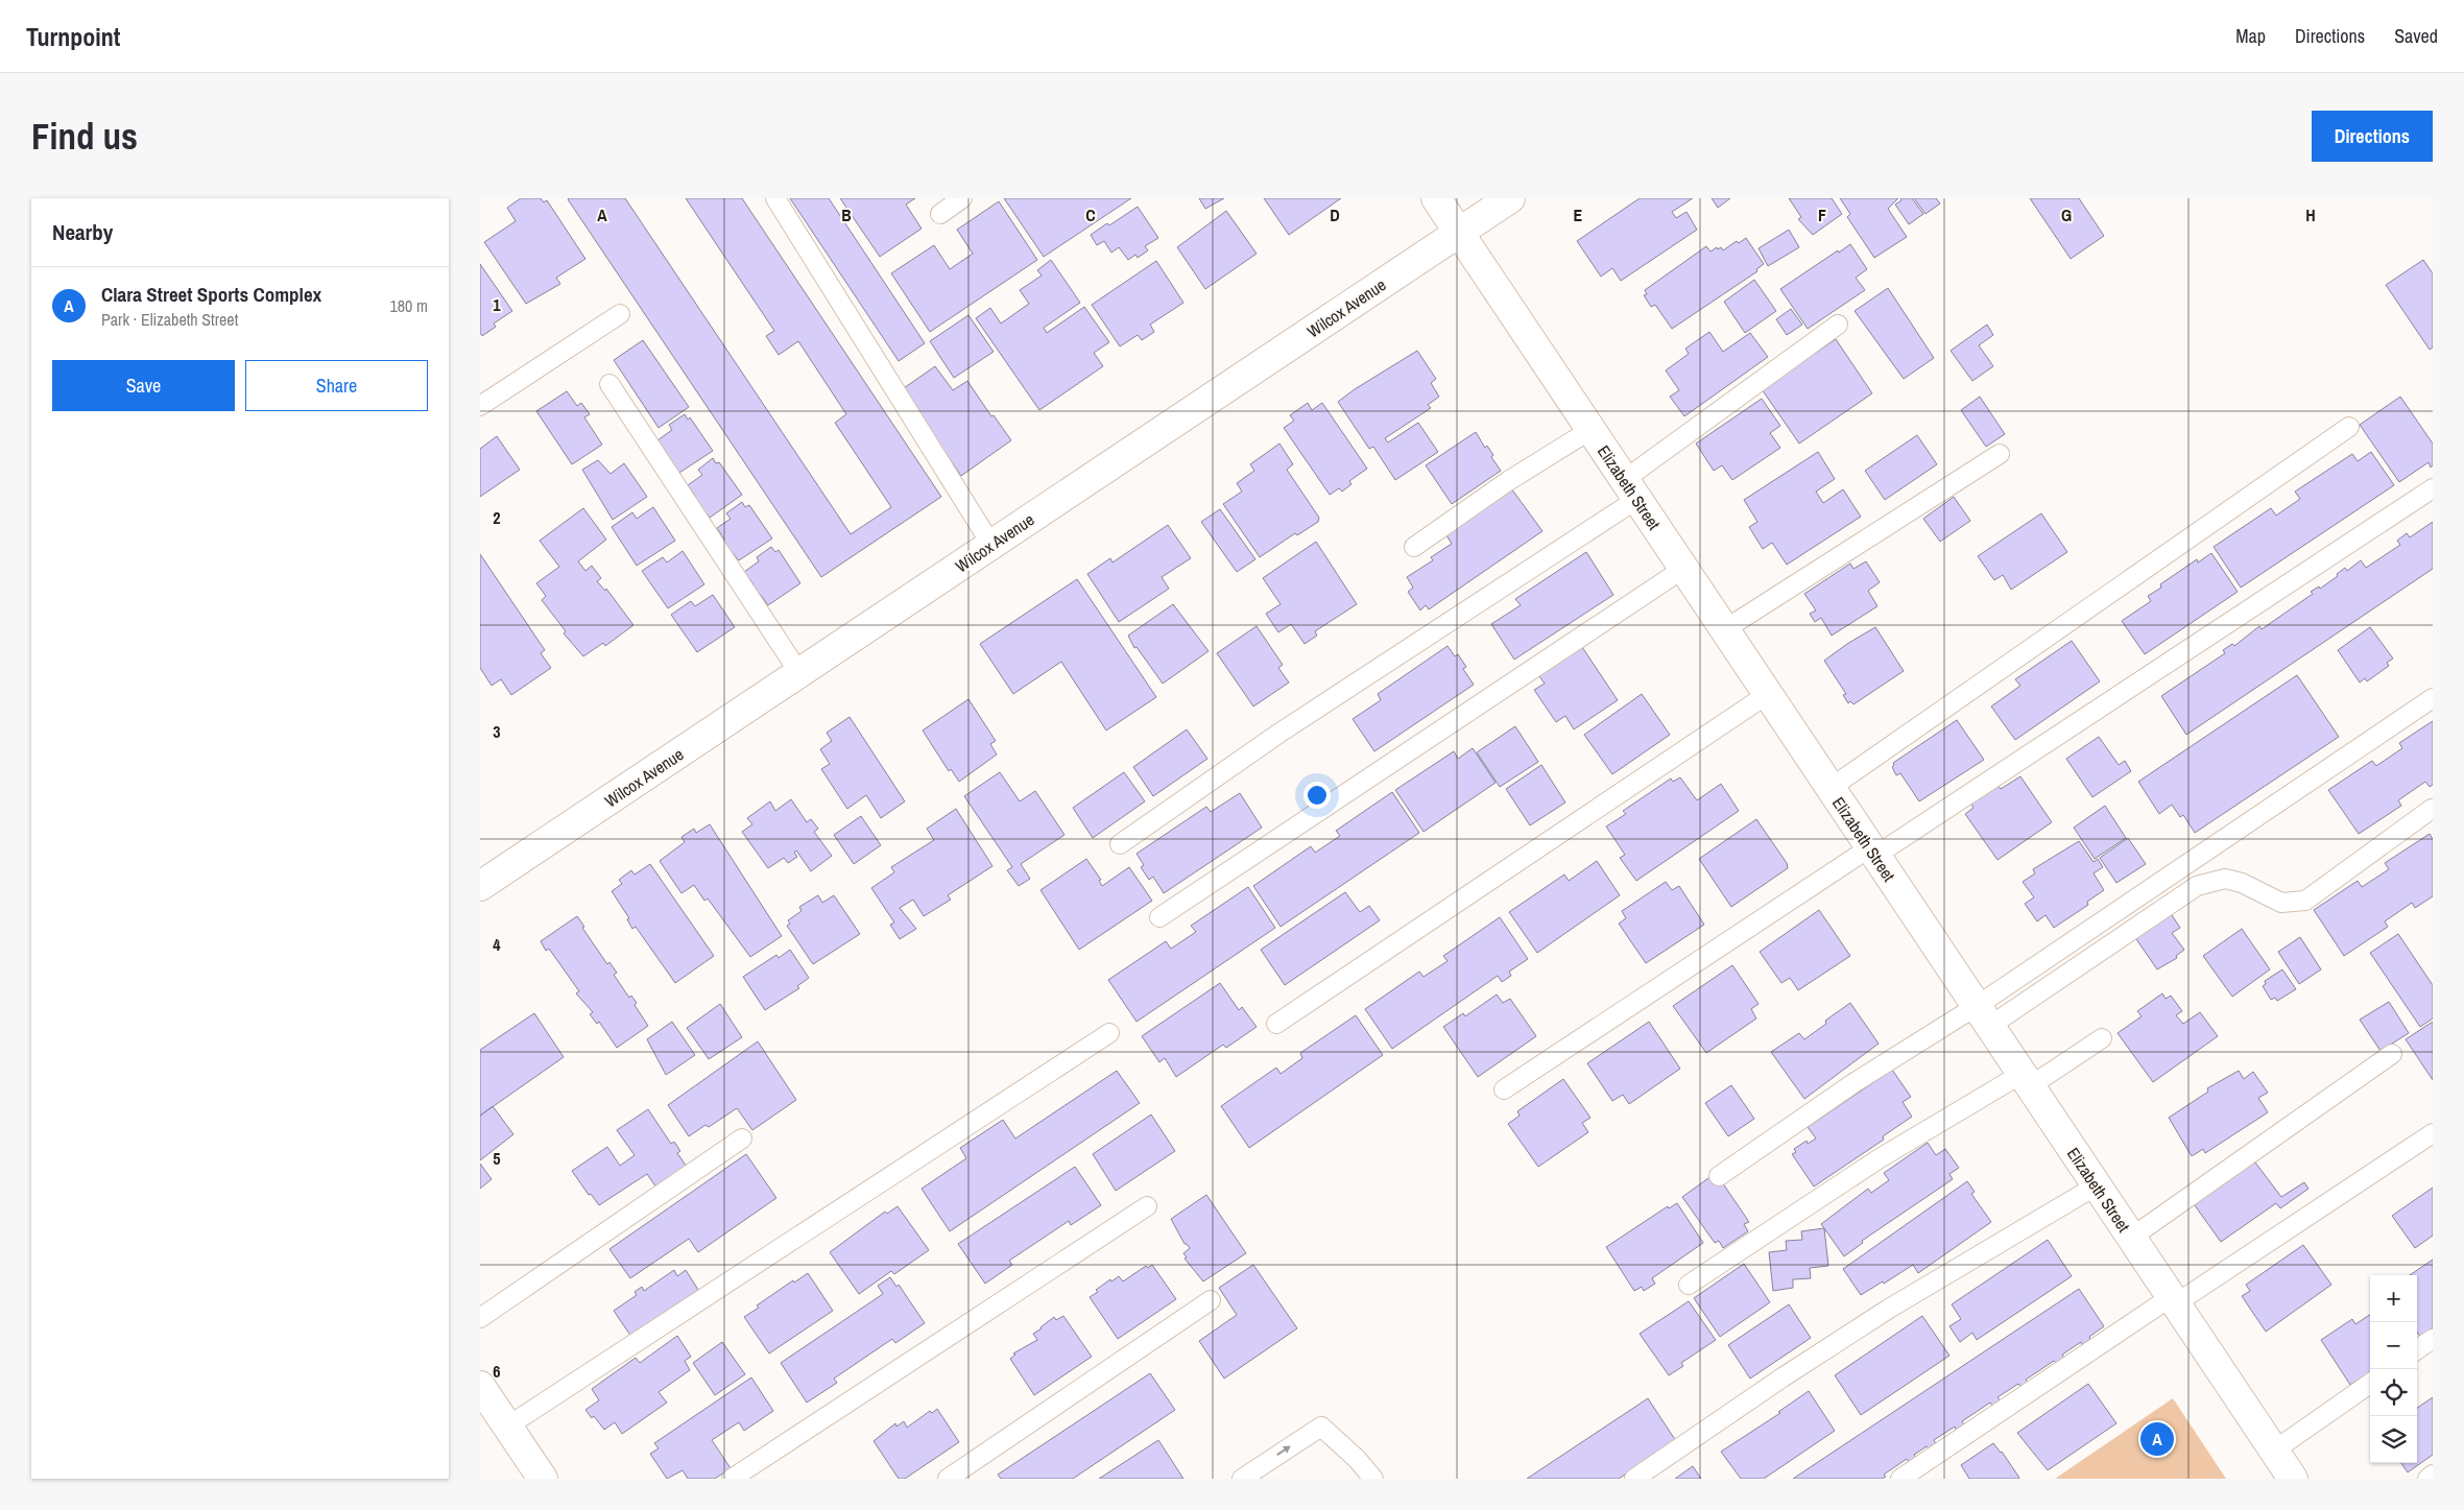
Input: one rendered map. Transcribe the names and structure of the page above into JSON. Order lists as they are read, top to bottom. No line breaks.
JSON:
{"streets":{"street":["Wilcox Avenue","Elizabeth Street"]},"crossings":[["Wilcox Avenue","Elizabeth Street"]],"page":{"header":"Turnpoint","nav":["Map","Directions","Saved"],"buttons":["Directions",["Save","Share"]],"title":"Find us","heading":"Nearby","list":[{"mark":"A","name":"Clara Street Sports Complex","note":"Park · Elizabeth Street","value":"180 m"}],"map_buttons":["+","−"],"pins":"A"},"grid":{"columns":["A","B","C","D","E","F","G","H"],"rows":["1","2","3","4","5","6"]}}
